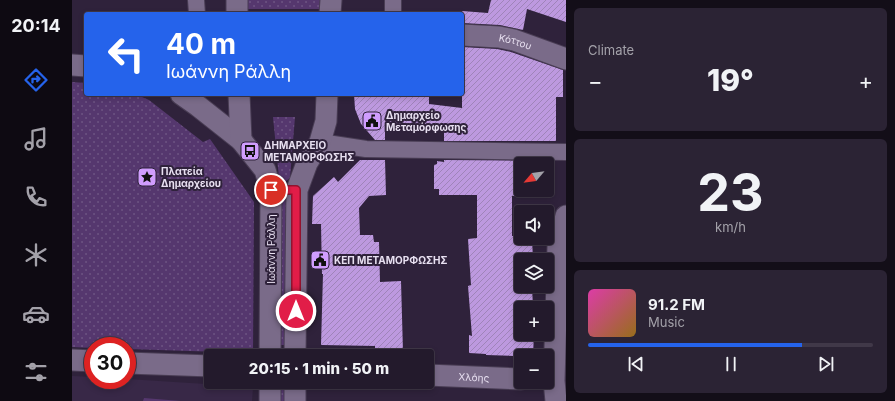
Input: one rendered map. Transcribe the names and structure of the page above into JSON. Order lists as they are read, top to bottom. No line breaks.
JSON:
{"streets":{"street":["Κόττου","Ιωάννη Ράλλη","Χλόης"]},"places":{"public building":["Δημαρχείο Μεταμόρφωσης","ΚΕΠ ΜΕΤΑΜΟΡΦΩΣΗΣ"],"bus stop":["ΔΗΜΑΡΧΕΙΟ ΜΕΤΑΜΟΡΦΩΣΗΣ"],"place":["Πλατεία Δημαρχείου"]},"north":"bottom left","page":{"tabs":"20:14","tile":["Climate",["23","km/h"]],"turn":["40 m","Ιωάννη Ράλλη"],"heat":["−","19°","+"],"map_buttons":["+","−"],"song":["91.2 FM","Music"],"limit":"30","trip":"20:15 · 1 min · 50 m"}}
